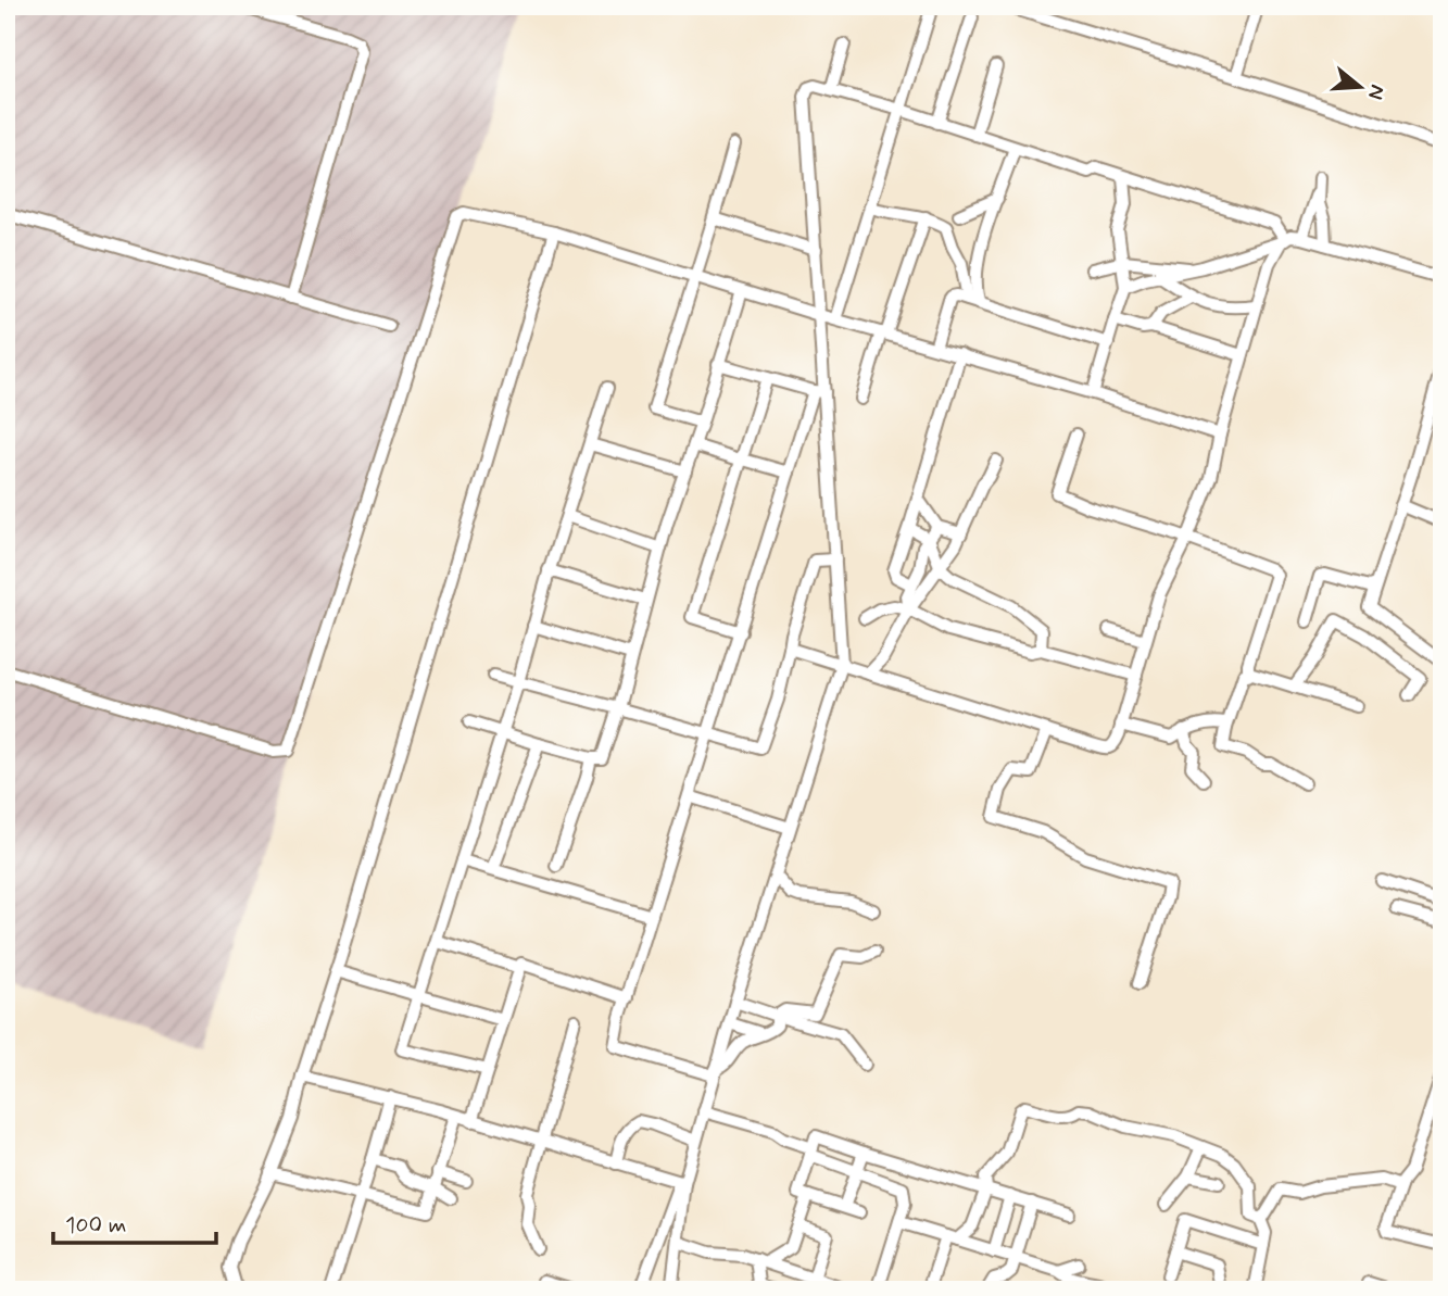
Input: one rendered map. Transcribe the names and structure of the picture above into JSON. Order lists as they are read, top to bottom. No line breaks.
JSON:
{"scale_bar":"100 m","north":"right"}
